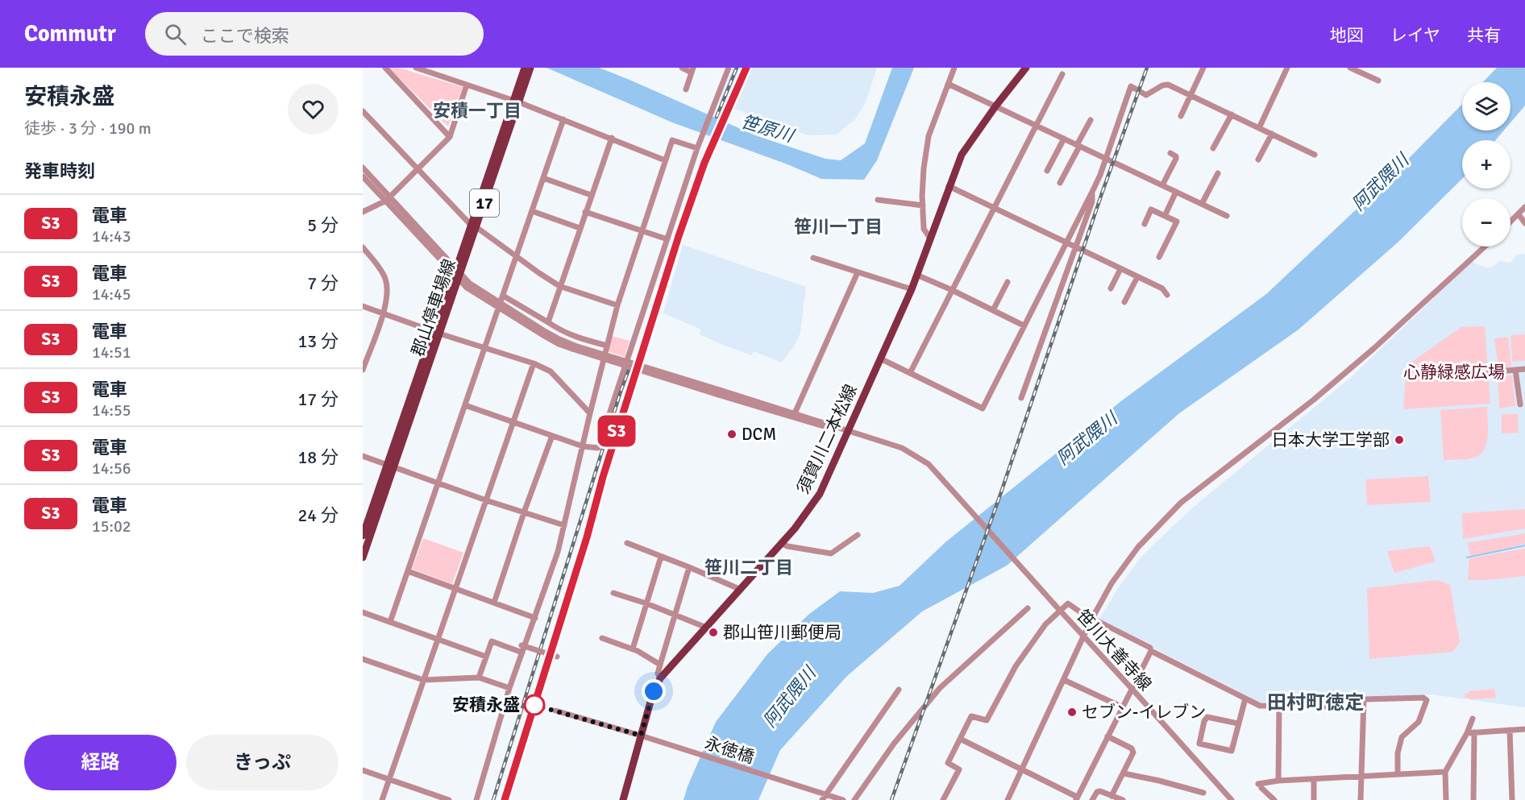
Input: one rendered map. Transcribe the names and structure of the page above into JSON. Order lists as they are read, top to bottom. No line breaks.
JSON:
{"streets":{"main road":["17","郡山停車場線","須賀川二本松線"],"street":["笹川大善寺線","永徳橋"]},"crossings":[["須賀川二本松線","笹川大善寺線"],["須賀川二本松線","永徳橋"]],"districts":["安積一丁目","笹川一丁目","笹川二丁目","田村町徳定"],"water":["笹原川","阿武隈川"],"parks":["心静緑感広場"],"places":["DCM","日本大学工学部","郡山笹川郵便局","安積永盛","セブン-イレブン"],"page":{"header":"Commutr","search":"ここで検索","nav":["地図","レイヤ","共有"],"heading":[["安積永盛","徒歩 · 3 分 · 190 m"],"発車時刻"],"on_map":"S3","map_buttons":["+","−"],"list":[{"mark":"S3","name":"電車","note":"14:43","value":"5 分"},{"mark":"S3","name":"電車","note":"14:45","value":"7 分"},{"mark":"S3","name":"電車","note":"14:51","value":"13 分"},{"mark":"S3","name":"電車","note":"14:55","value":"17 分"},{"mark":"S3","name":"電車","note":"14:56","value":"18 分"},{"mark":"S3","name":"電車","note":"15:02","value":"24 分"}],"buttons":["経路","きっぷ"]}}
